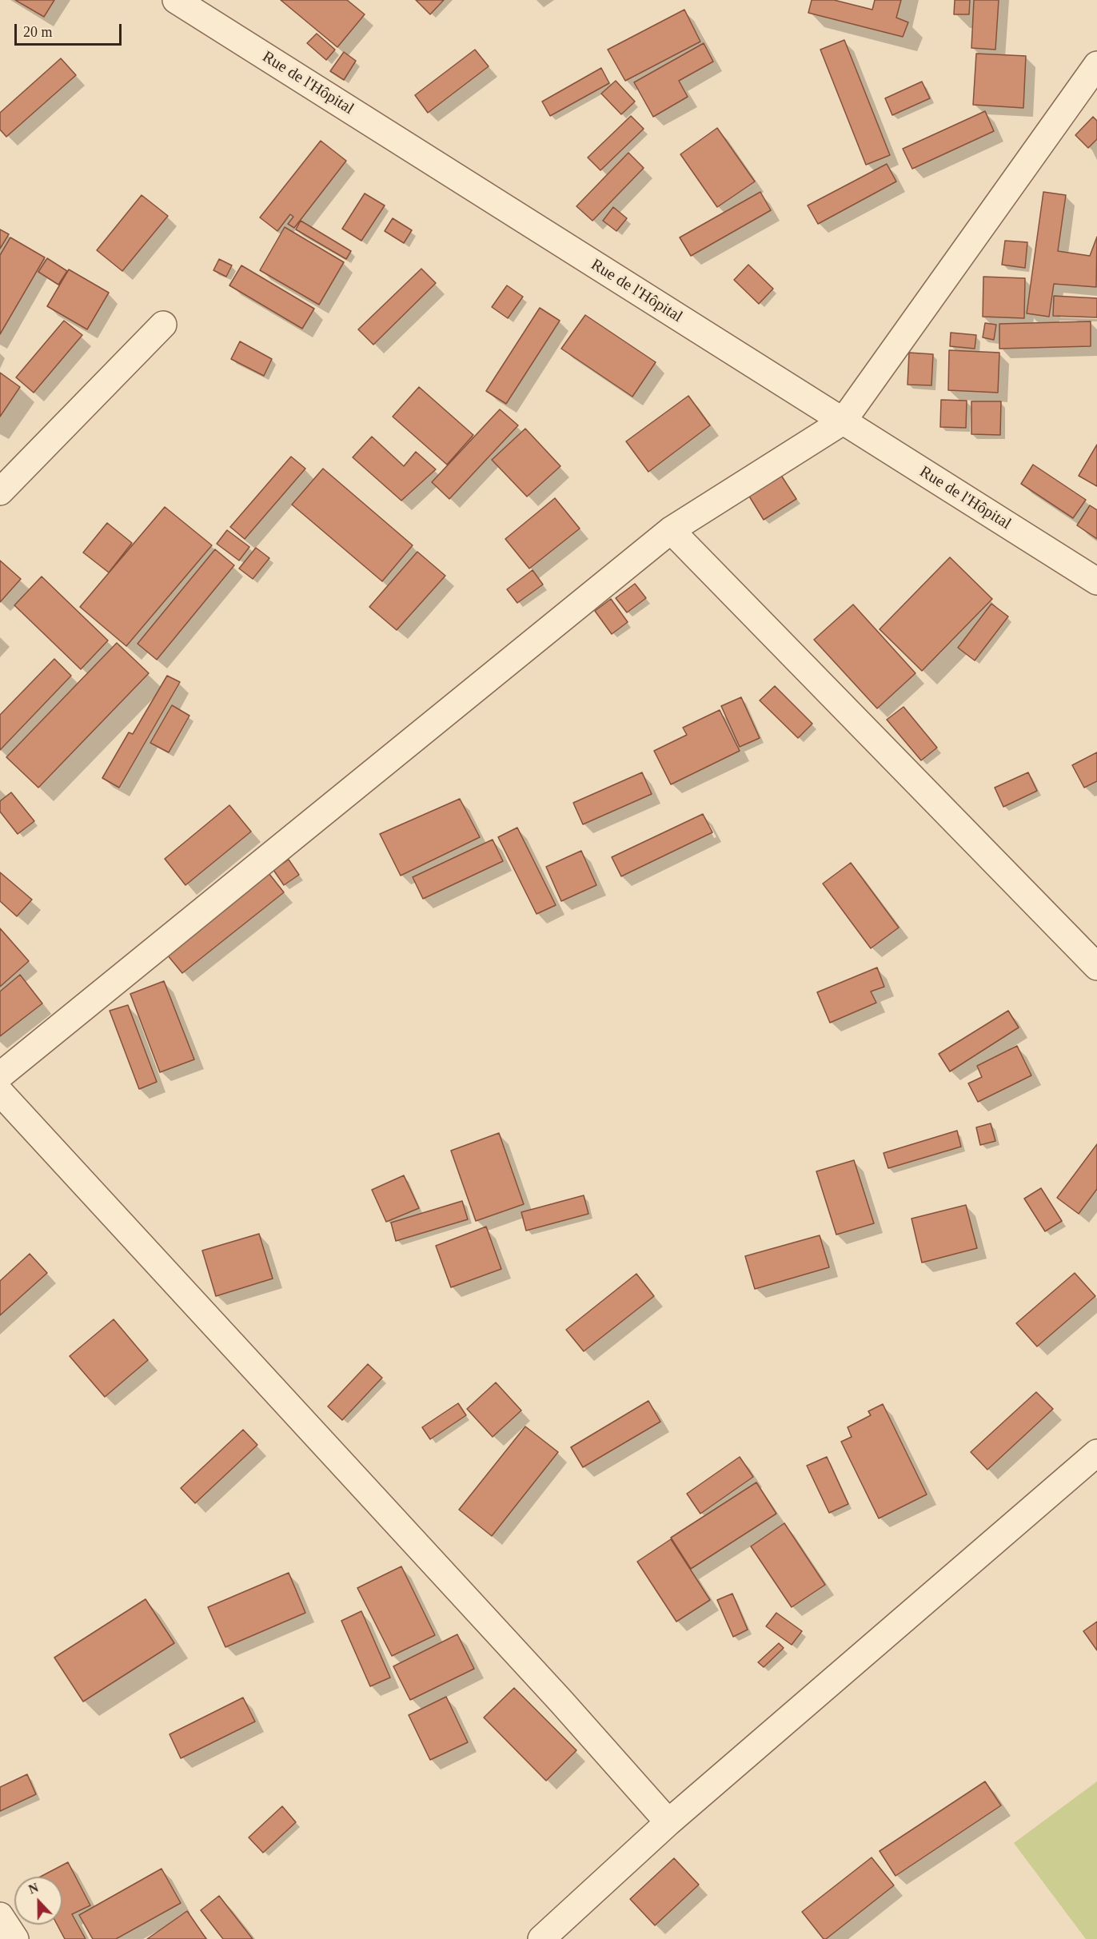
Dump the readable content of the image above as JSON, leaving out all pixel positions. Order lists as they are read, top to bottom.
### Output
{
  "streets": {
    "street": ["Rue de l'Hôpital"]
  },
  "scale_bar": "20 m",
  "north": "top"
}
